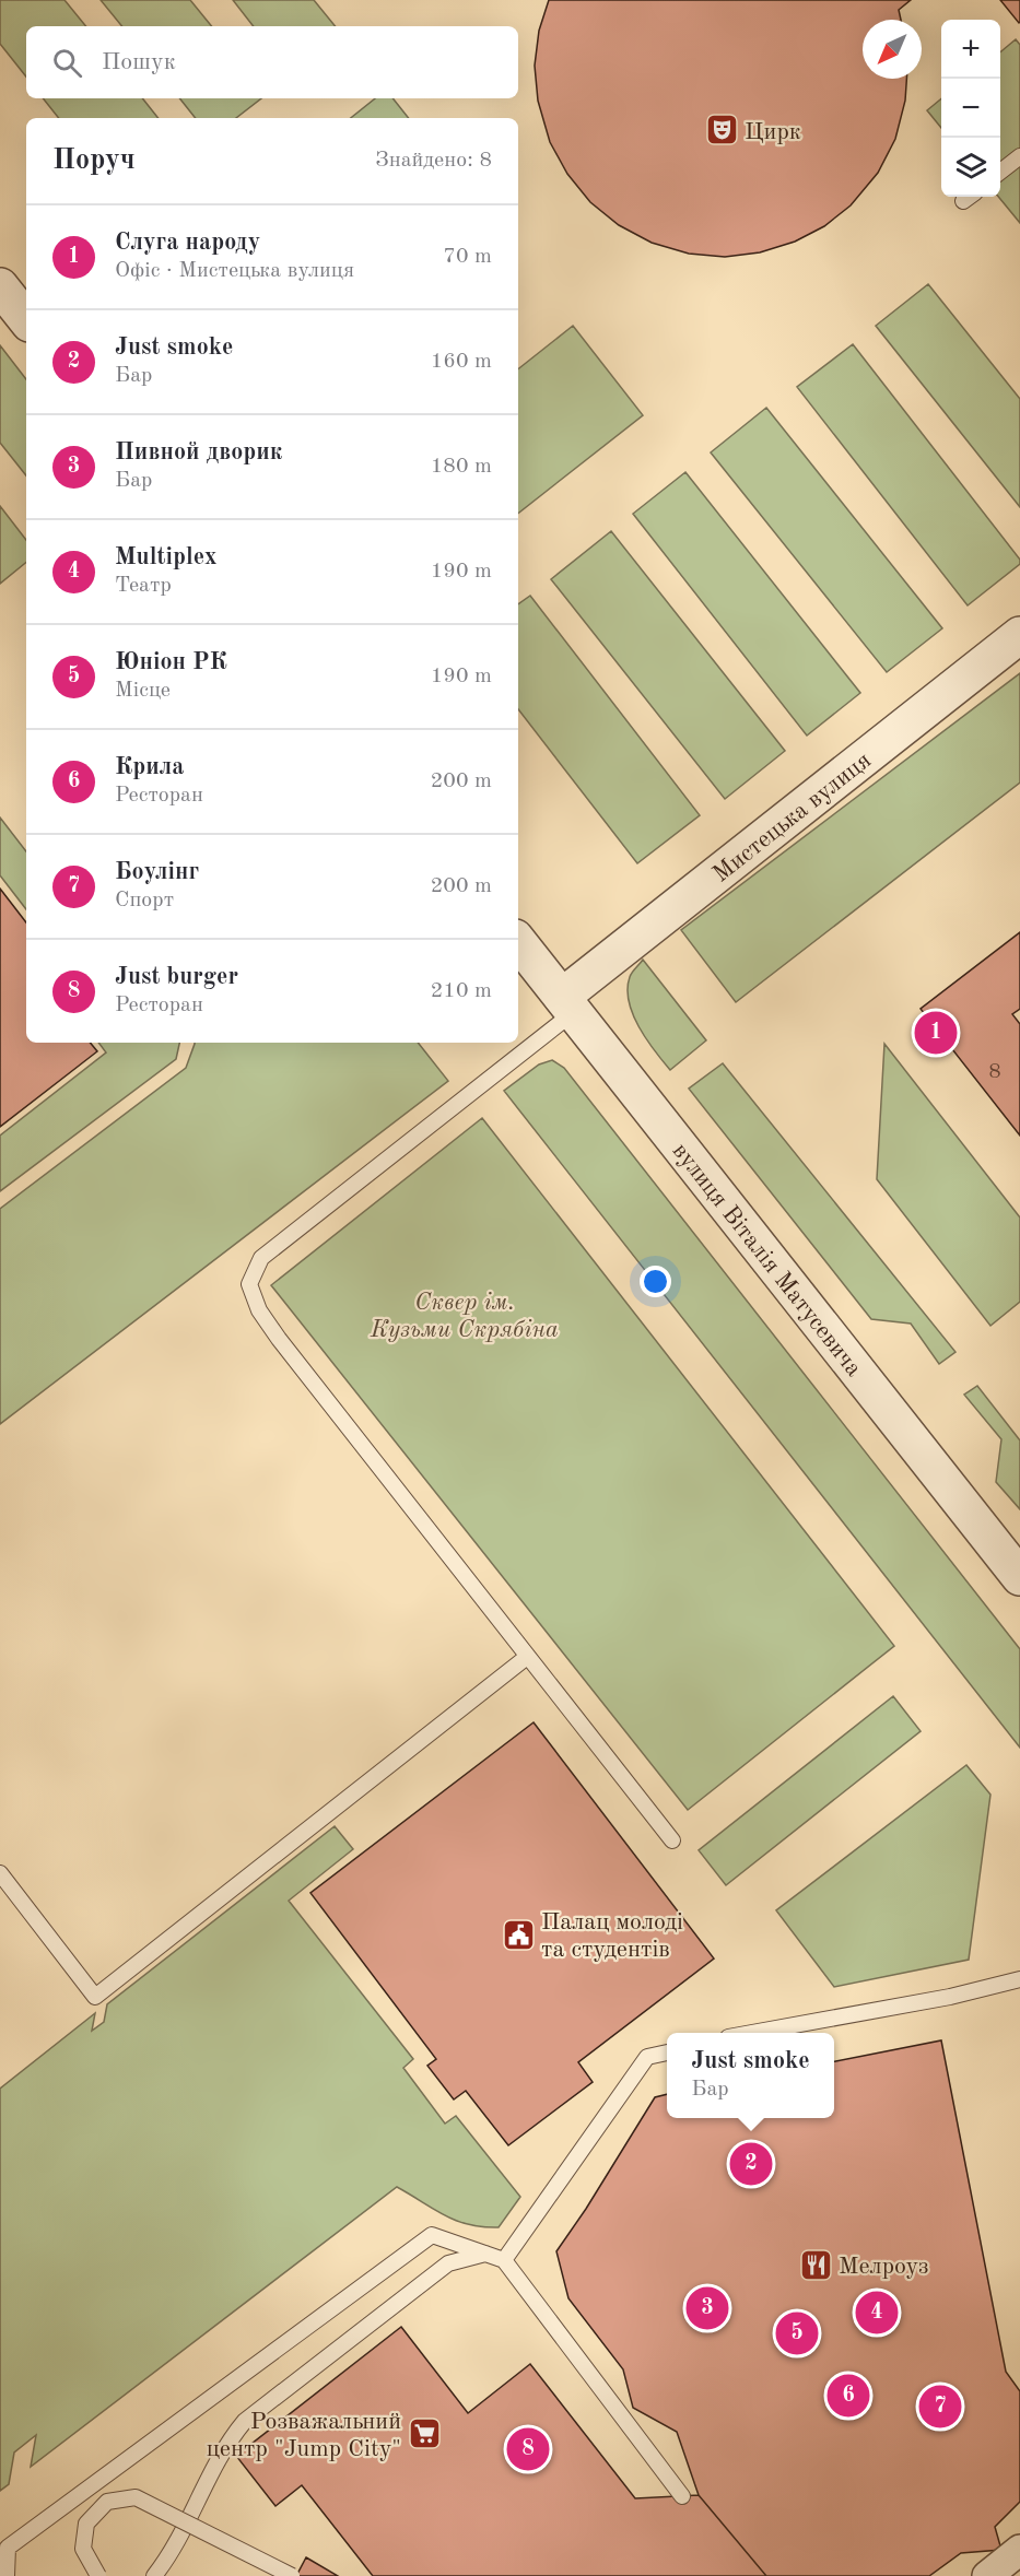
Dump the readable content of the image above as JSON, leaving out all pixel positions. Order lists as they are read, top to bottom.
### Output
{
  "streets": {
    "street": ["Мистецька вулиця", "вулиця Віталія Матусевича"]
  },
  "crossings": [
    ["Мистецька вулиця", "вулиця Віталія Матусевича"]
  ],
  "parks": ["Сквер ім. Кузьми Скрябіна"],
  "places": {
    "theatre": ["Цирк"],
    "public building": ["Палац молоді та студентів"],
    "restaurant": ["Мелроуз"],
    "supermarket": ["Розважальний центр \"Jump City\""]
  },
  "house_numbers": ["8"],
  "north": "bottom left",
  "page": {
    "map_buttons": ["+", "−"],
    "search": "Пошук",
    "heading": ["Поруч", "Знайдено: 8"],
    "list": [
      {
        "mark": "1",
        "name": "Слуга народу",
        "note": "Офіс · Мистецька вулиця",
        "value": "70 m"
      },
      {
        "mark": "2",
        "name": "Just smoke",
        "note": "Бар",
        "value": "160 m"
      },
      {
        "mark": "3",
        "name": "Пивной дворик",
        "note": "Бар",
        "value": "180 m"
      },
      {
        "mark": "4",
        "name": "Multiplex",
        "note": "Театр",
        "value": "190 m"
      },
      {
        "mark": "5",
        "name": "Юніон РК",
        "note": "Місце",
        "value": "190 m"
      },
      {
        "mark": "6",
        "name": "Крила",
        "note": "Ресторан",
        "value": "200 m"
      },
      {
        "mark": "7",
        "name": "Боулінг",
        "note": "Спорт",
        "value": "200 m"
      },
      {
        "mark": "8",
        "name": "Just burger",
        "note": "Ресторан",
        "value": "210 m"
      }
    ],
    "pins": [
      "1",
      "2",
      "3",
      "4",
      "5",
      "6",
      "7",
      "8"
    ],
    "popup": ["Just smoke", "Бар"]
  }
}
